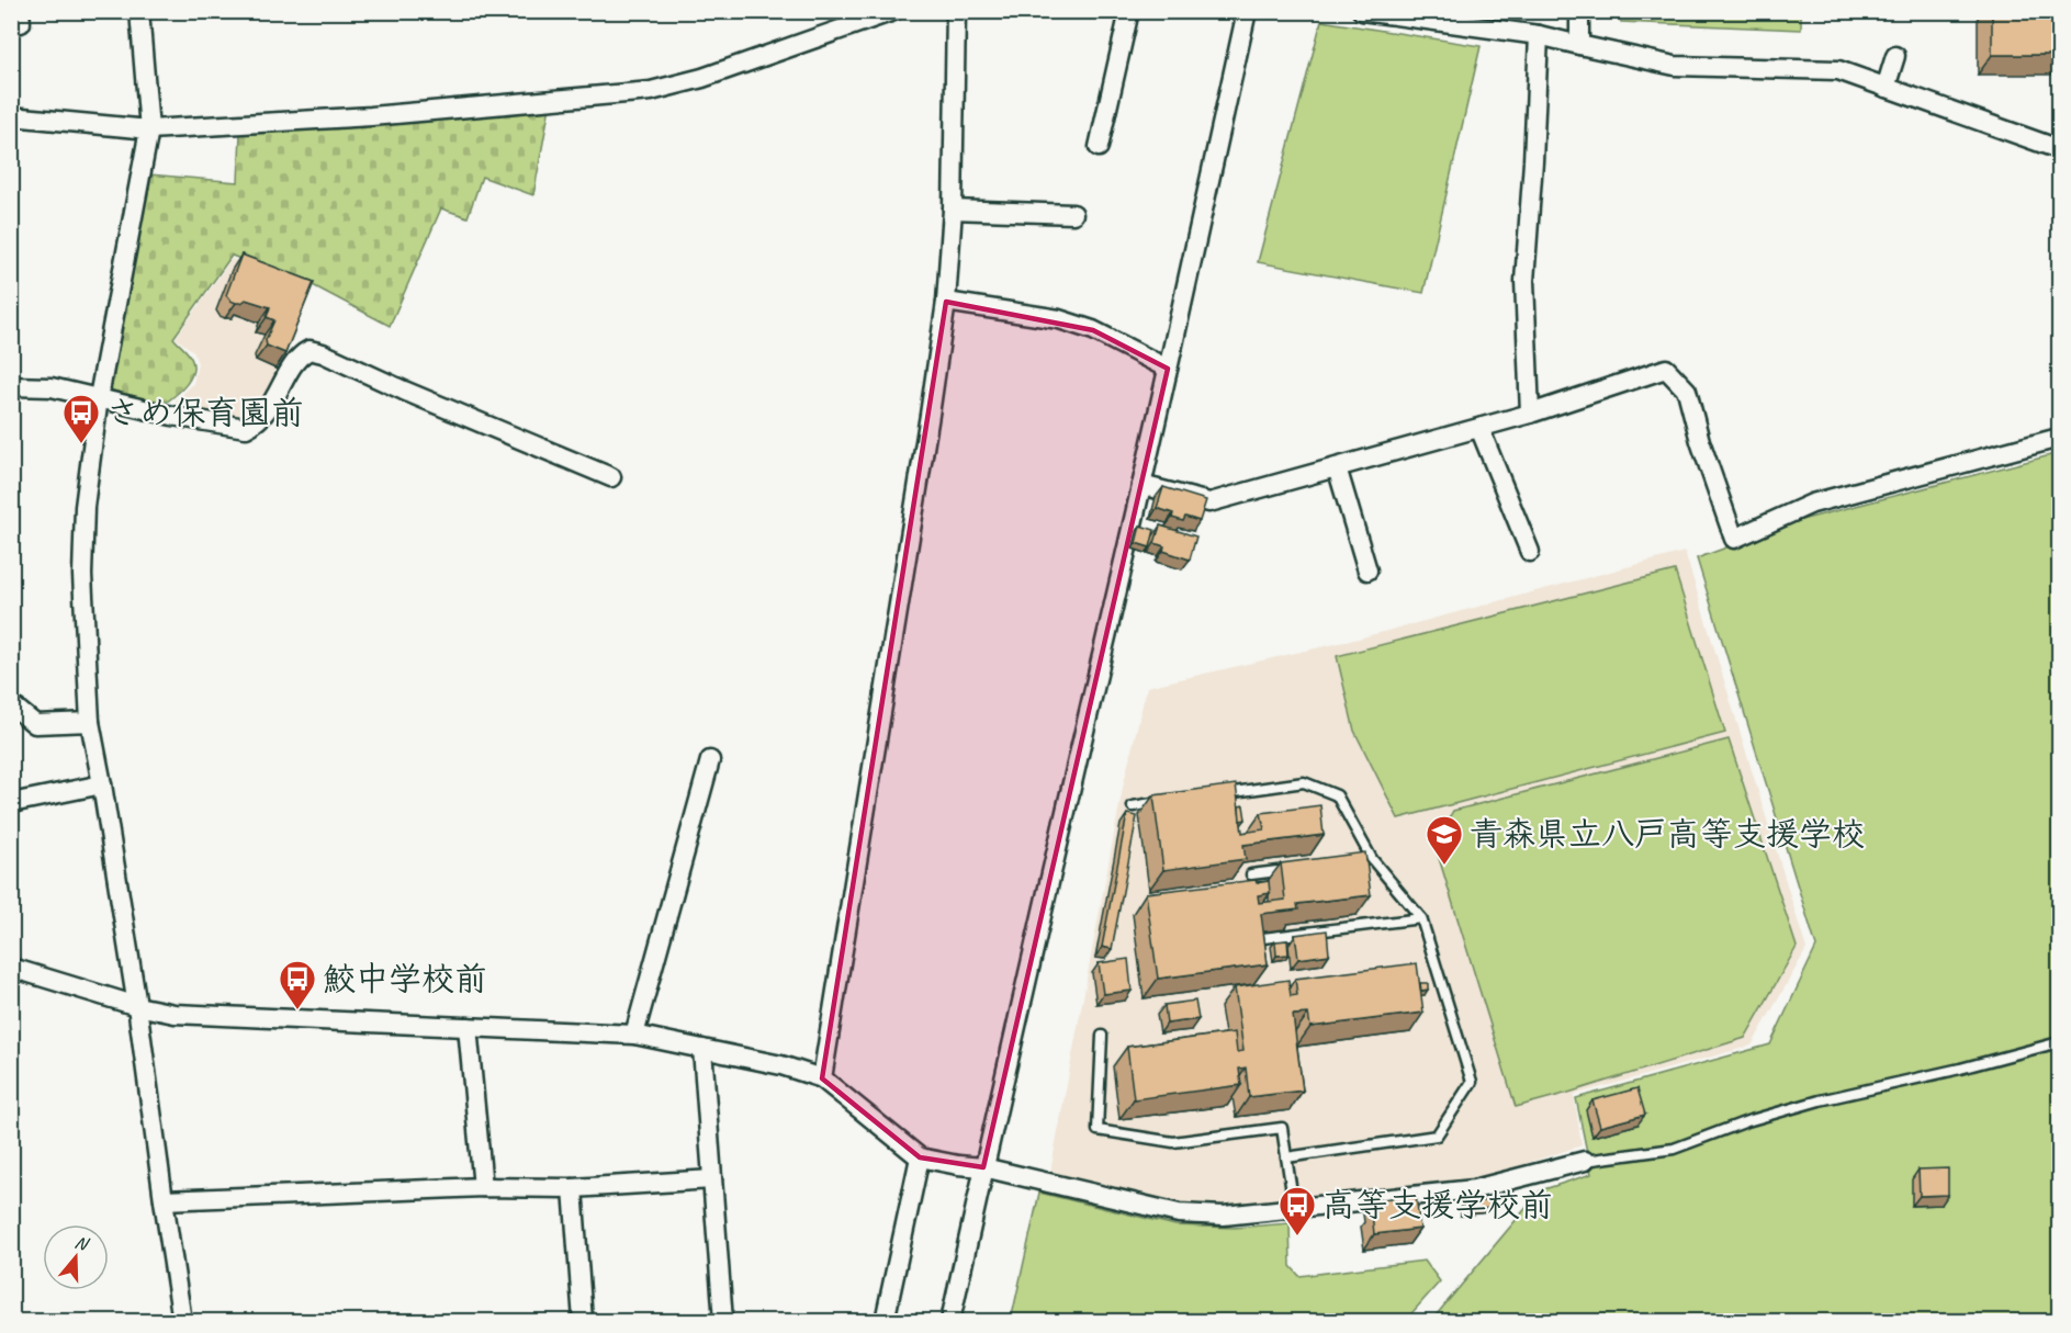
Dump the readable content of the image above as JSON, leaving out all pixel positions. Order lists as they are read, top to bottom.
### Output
{
  "places": {
    "bus stop": ["さめ保育園前", "鮫中学校前", "高等支援学校前"],
    "school or university": ["青森県立八戸高等支援学校"]
  },
  "north": "top"
}
